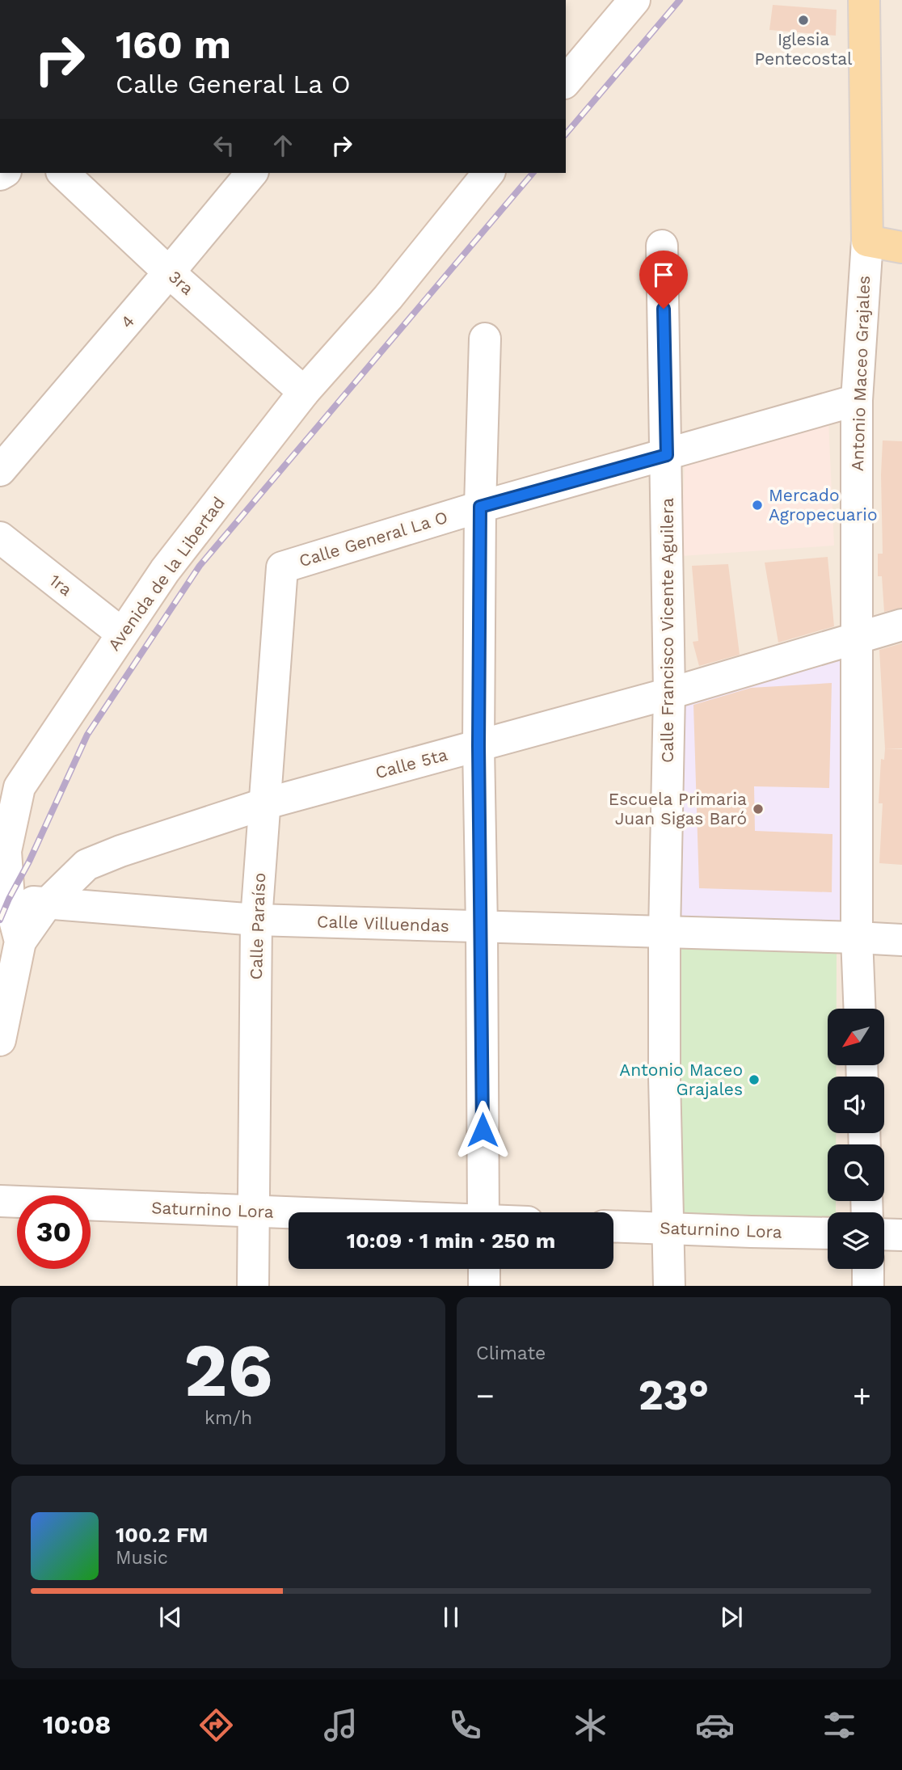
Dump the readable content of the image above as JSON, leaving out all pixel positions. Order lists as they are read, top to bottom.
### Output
{
  "streets": {
    "main road": ["Antonio Maceo Grajales"],
    "street": [
      "3ra",
      "4",
      "Calle General La O",
      "Avenida de la Libertad",
      "1ra",
      "Calle Francisco Vicente Aguilera",
      "Calle 5ta",
      "Calle Villuendas",
      "Calle Paraíso",
      "Saturnino Lora"
    ]
  },
  "crossings": [
    ["3ra", "4"],
    ["3ra", "Avenida de la Libertad"],
    ["Antonio Maceo Grajales", "Calle General La O"],
    ["Antonio Maceo Grajales", "Calle 5ta"],
    ["Antonio Maceo Grajales", "Calle Villuendas"],
    ["Calle General La O", "Calle Francisco Vicente Aguilera"],
    ["Calle General La O", "Calle Paraíso"],
    ["Avenida de la Libertad", "1ra"],
    ["Avenida de la Libertad", "Calle 5ta"],
    ["Avenida de la Libertad", "Calle Villuendas"],
    ["Calle Francisco Vicente Aguilera", "Calle 5ta"],
    ["Calle Francisco Vicente Aguilera", "Calle Villuendas"],
    ["Calle Francisco Vicente Aguilera", "Saturnino Lora"],
    ["Calle 5ta", "Calle Villuendas"],
    ["Calle 5ta", "Calle Paraíso"],
    ["Calle Villuendas", "Calle Paraíso"],
    ["Calle Paraíso", "Saturnino Lora"]
  ],
  "places": [
    "Iglesia Pentecostal",
    "Mercado Agropecuario",
    "Escuela Primaria Juan Sigas Baró",
    "Antonio Maceo Grajales"
  ],
  "north": "bottom left",
  "page": {
    "turn": ["160 m", "Calle General La O"],
    "limit": "30",
    "trip": "10:09 · 1 min · 250 m",
    "tile": [
      ["26", "km/h"],
      "Climate"
    ],
    "heat": ["−", "23°", "+"],
    "song": ["100.2 FM", "Music"],
    "tabs": "10:08"
  }
}
